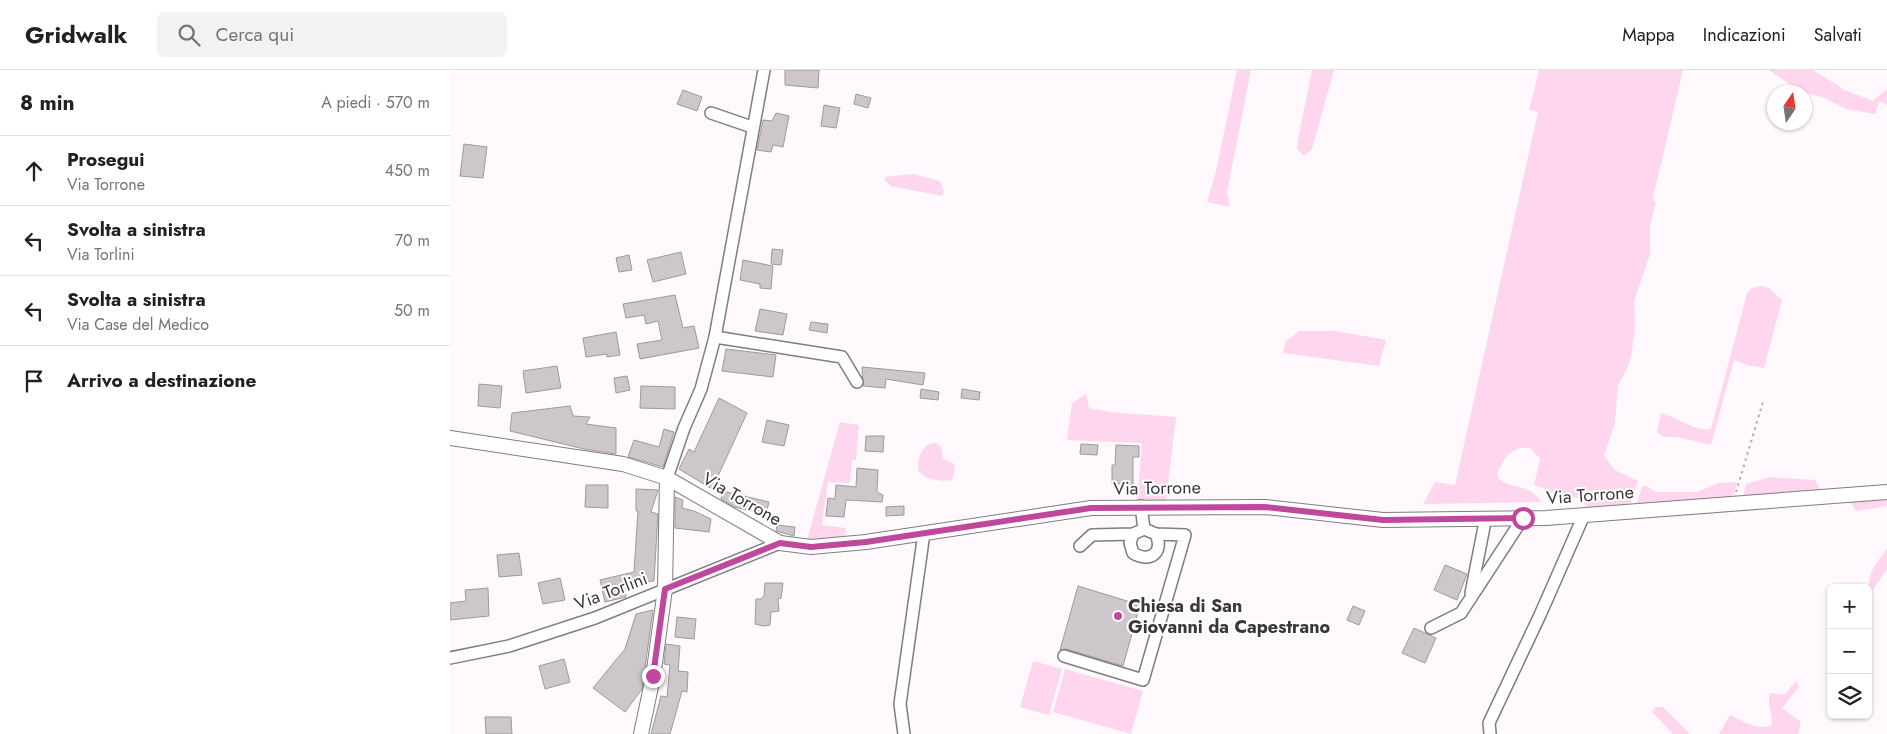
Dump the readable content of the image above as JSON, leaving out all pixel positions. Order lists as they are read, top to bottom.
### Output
{
  "streets": {
    "main road": ["Via Torrone"],
    "street": ["Via Torlini"]
  },
  "crossings": [
    ["Via Torrone", "Via Torlini"]
  ],
  "places": ["Chiesa di San Giovanni da Capestrano"],
  "north": "top",
  "page": {
    "header": "Gridwalk",
    "search": "Cerca qui",
    "nav": ["Mappa", "Indicazioni", "Salvati"],
    "heading": ["8 min", "A piedi · 570 m"],
    "list": [
      ["Prosegui", "Via Torrone", "450 m"],
      ["Svolta a sinistra", "Via Torlini", "70 m"],
      ["Svolta a sinistra", "Via Case del Medico", "50 m"],
      "Arrivo a destinazione"
    ],
    "map_buttons": ["+", "−"]
  }
}
